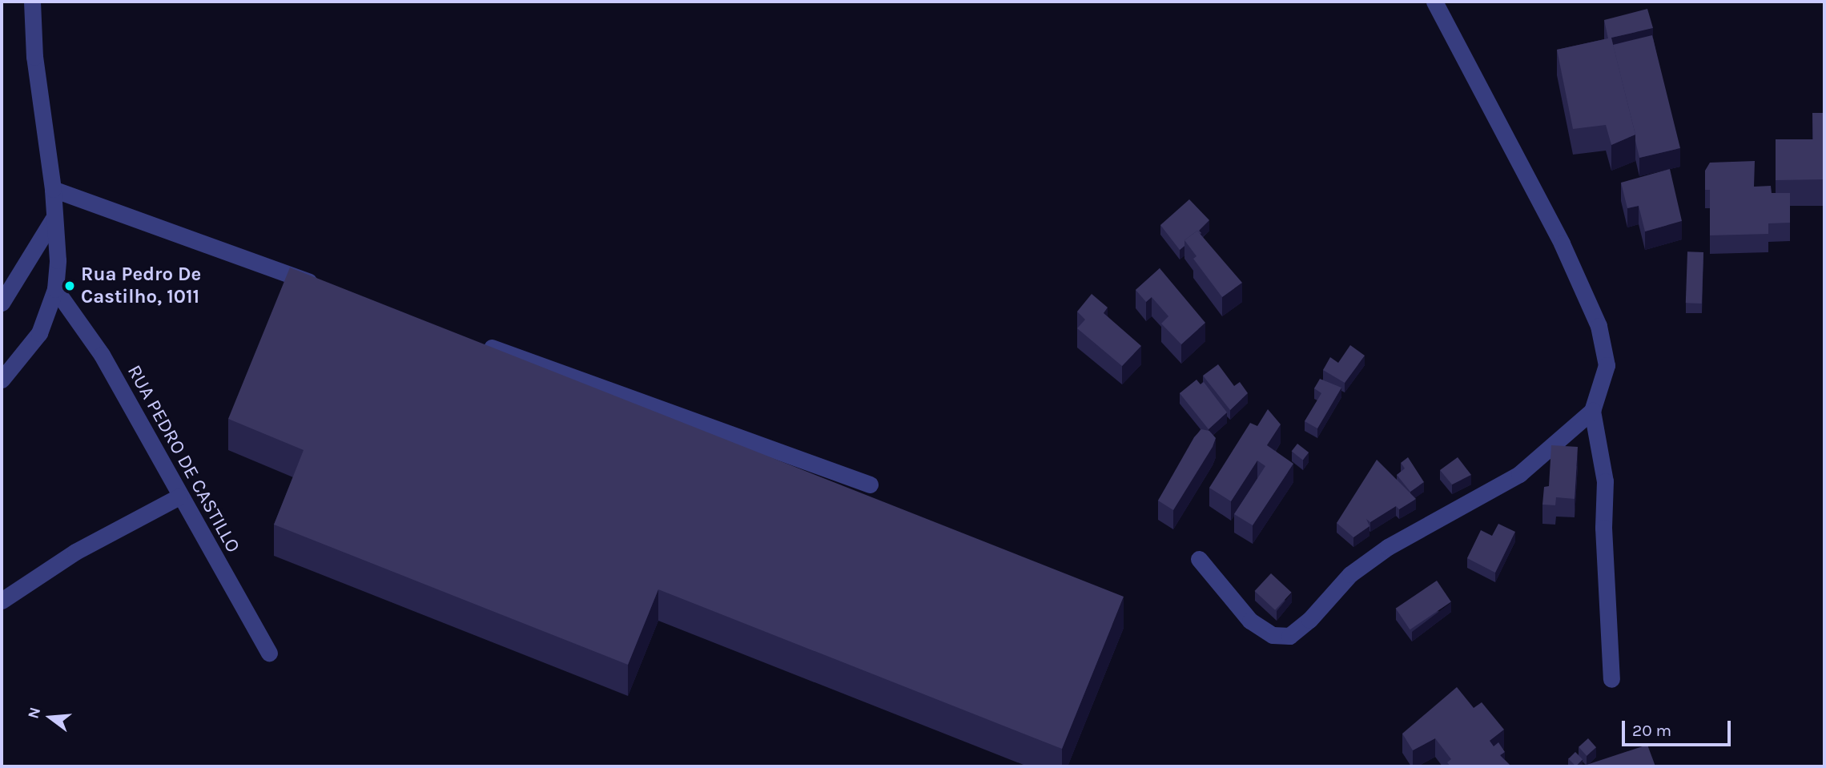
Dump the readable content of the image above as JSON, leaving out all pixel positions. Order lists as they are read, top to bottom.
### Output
{
  "streets": {
    "street": ["RUA PEDRO DE CASTILLO"]
  },
  "places": ["Rua Pedro De Castilho, 1011"],
  "scale_bar": "20 m",
  "north": "left"
}
